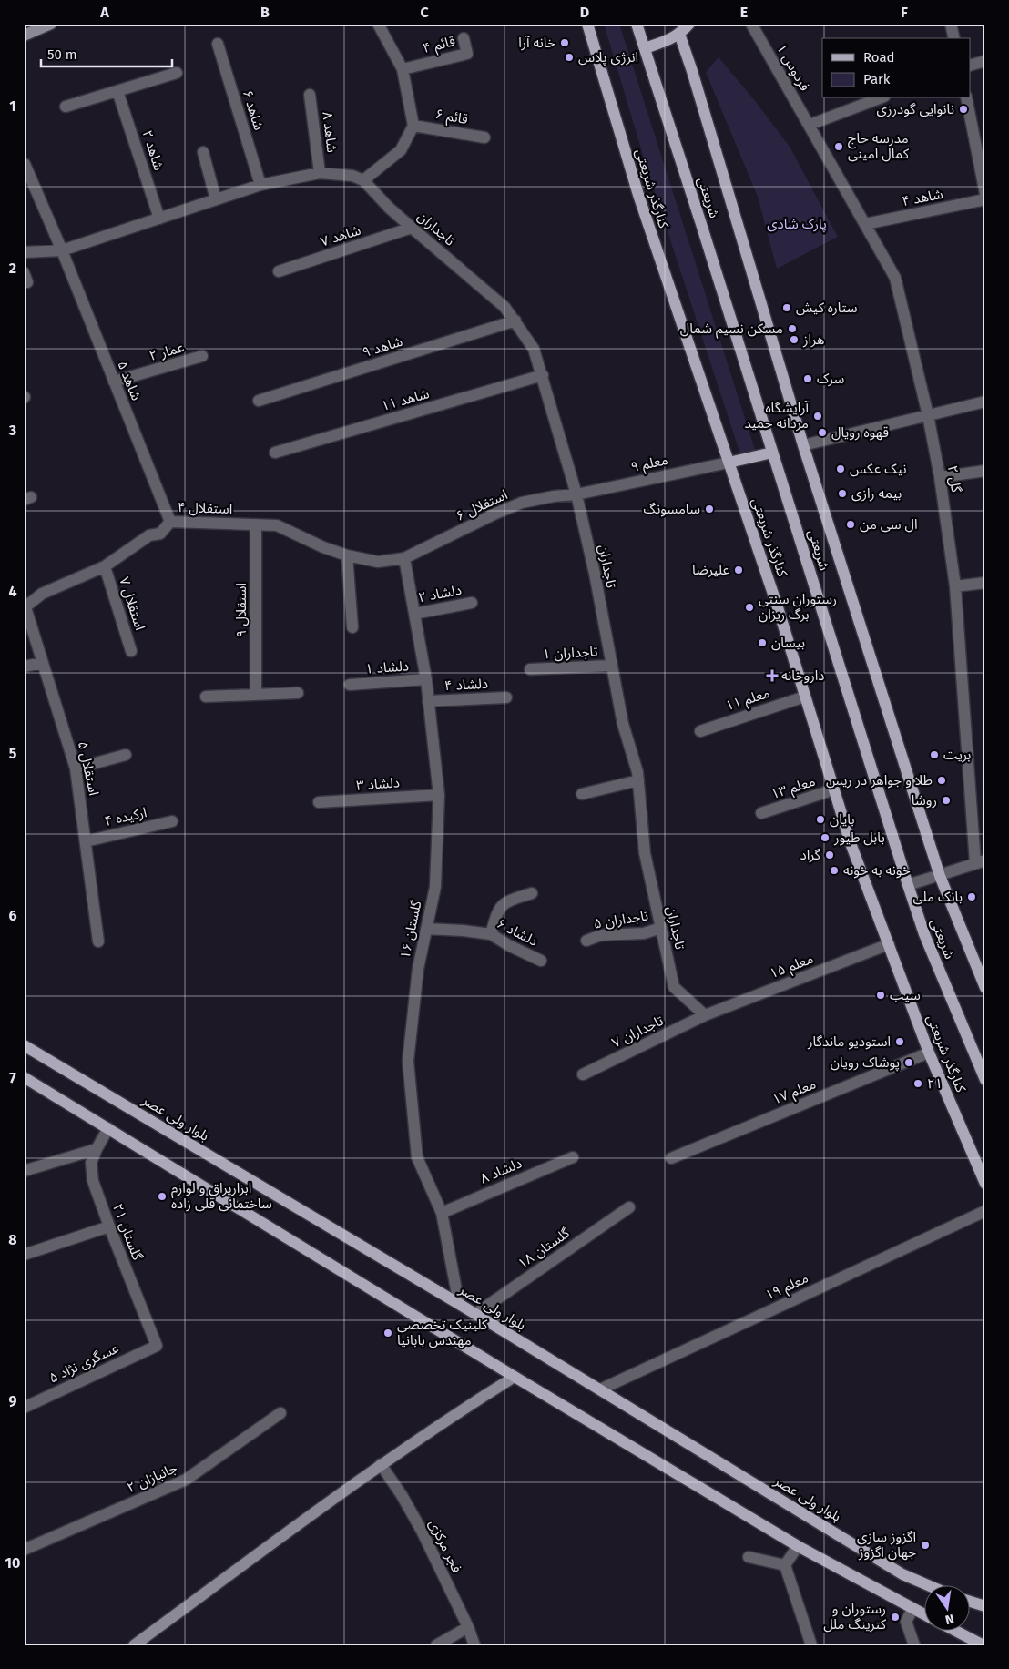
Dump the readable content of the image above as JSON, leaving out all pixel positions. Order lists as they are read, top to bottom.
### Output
{
  "streets": {
    "main road": ["کنارگذر شریعتی", "شریعتی", "بلوار ولی عصر"],
    "street": [
      "قائم ۴",
      "فردوس ۱",
      "شاهد ۶",
      "قائم ۶",
      "شاهد ۸",
      "شاهد ۲",
      "شاهد ۴",
      "تاجداران",
      "شاهد ۷",
      "شاهد ۹",
      "عمار ۲",
      "شاهد ۵",
      "شاهد ۱۱",
      "معلم ۹",
      "گل ۲",
      "استقلال ۶",
      "استقلال ۴",
      "دلشاد ۲",
      "استقلال ۷",
      "استقلال ۹",
      "تاجداران ۱",
      "دلشاد ۱",
      "دلشاد ۴",
      "معلم ۱۱",
      "استقلال ۵",
      "دلشاد ۳",
      "معلم ۱۳",
      "ارکیده ۴",
      "تاجداران ۵",
      "گلستان ۱۶",
      "دلشاد ۶",
      "معلم ۱۵",
      "تاجداران ۷",
      "معلم ۱۷",
      "دلشاد ۸",
      "گلستان ۲۱",
      "گلستان ۱۸",
      "معلم ۱۹",
      "عسگری نژاد ۵",
      "جانبازان ۲",
      "فجر مرکزی"
    ]
  },
  "crossings": [
    ["فردوس ۱", "گل ۲"],
    ["کنارگذر شریعتی", "معلم ۹"],
    ["کنارگذر شریعتی", "معلم ۱۱"],
    ["کنارگذر شریعتی", "معلم ۱۳"],
    ["کنارگذر شریعتی", "معلم ۱۵"],
    ["کنارگذر شریعتی", "معلم ۱۷"],
    ["شاهد ۴", "گل ۲"],
    ["تاجداران", "شاهد ۷"],
    ["تاجداران", "شاهد ۹"],
    ["تاجداران", "شاهد ۱۱"],
    ["تاجداران", "معلم ۹"],
    ["تاجداران", "استقلال ۶"],
    ["تاجداران", "تاجداران ۱"],
    ["تاجداران", "تاجداران ۵"],
    ["تاجداران", "معلم ۱۵"],
    ["تاجداران", "تاجداران ۷"],
    ["عمار ۲", "شاهد ۵"],
    ["شاهد ۵", "استقلال ۴"],
    ["معلم ۹", "استقلال ۶"],
    ["استقلال ۶", "استقلال ۴"],
    ["استقلال ۶", "گلستان ۱۶"],
    ["استقلال ۴", "استقلال ۷"],
    ["استقلال ۴", "استقلال ۹"],
    ["استقلال ۴", "استقلال ۵"],
    ["استقلال ۴", "گلستان ۱۶"],
    ["دلشاد ۲", "گلستان ۱۶"],
    ["دلشاد ۱", "گلستان ۱۶"],
    ["دلشاد ۴", "گلستان ۱۶"],
    ["استقلال ۵", "ارکیده ۴"],
    ["دلشاد ۳", "گلستان ۱۶"],
    ["گلستان ۱۶", "دلشاد ۶"],
    ["گلستان ۱۶", "بلوار ولی عصر"],
    ["گلستان ۱۶", "دلشاد ۸"],
    ["معلم ۱۵", "تاجداران ۷"],
    ["بلوار ولی عصر", "گلستان ۱۸"],
    ["بلوار ولی عصر", "معلم ۱۹"],
    ["گلستان ۲۱", "عسگری نژاد ۵"]
  ],
  "parks": ["پارک شادی"],
  "places": {
    "other": [
      "خانه آرا",
      "انرژی پلاس",
      "نانوایی گودرزی",
      "مدرسه حاج کمال امینی",
      "ستاره کیش",
      "مسکن نسیم شمال",
      "هراز",
      "سرک",
      "آرایشگاه مردانه حمید",
      "قهوه رویال",
      "نیک عکس",
      "بیمه رازی",
      "سامسونگ",
      "ال سی من",
      "علیرضا",
      "رستوران سنتی برگ ریزان",
      "بیسان",
      "بریت",
      "طلا و جواهر در ریس",
      "روشا",
      "بایان",
      "بابل طیور",
      "گراد",
      "خونه به خونه",
      "بانک ملی",
      "سیب",
      "استودیو ماندگار",
      "پوشاک رویان",
      "۲۱",
      "ابزاریراق و لوازم ساختمانی قلی زاده",
      "کلینیک تخصصی مهندس بابانیا",
      "اگزوز سازی جهان اگزوز",
      "رستوران و کترینگ ملل"
    ],
    "health": ["داروخانه"]
  },
  "legend": ["Road", "Park"],
  "scale_bar": "50 m",
  "north": "bottom",
  "grid": {
    "columns": [
      "A",
      "B",
      "C",
      "D",
      "E",
      "F"
    ],
    "rows": [
      "1",
      "2",
      "3",
      "4",
      "5",
      "6",
      "7",
      "8",
      "9",
      "10"
    ]
  }
}
